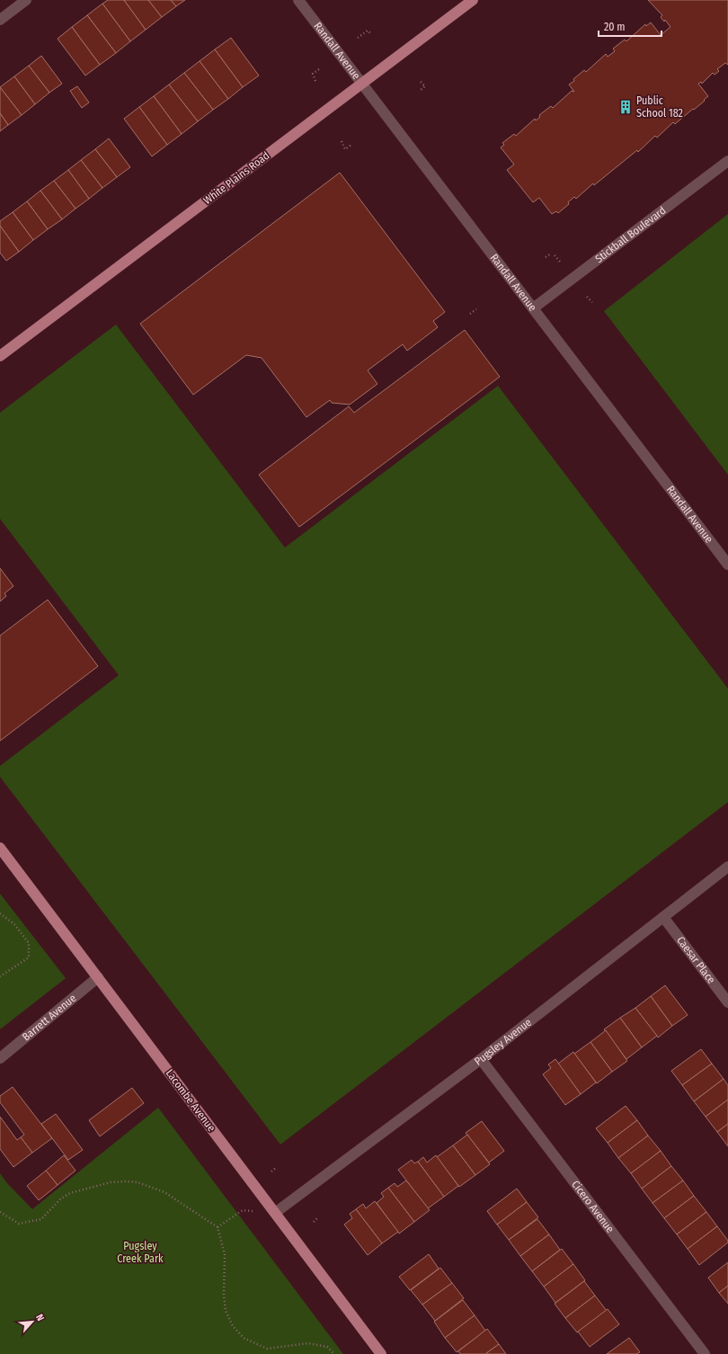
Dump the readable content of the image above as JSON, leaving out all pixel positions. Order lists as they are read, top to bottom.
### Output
{
  "streets": {
    "main road": ["White Plains Road", "Lacombe Avenue"],
    "street": [
      "Randall Avenue",
      "Stickball Boulevard",
      "Caesar Place",
      "Barrett Avenue",
      "Pugsley Avenue",
      "Cicero Avenue"
    ]
  },
  "crossings": [
    ["Randall Avenue", "White Plains Road"],
    ["Randall Avenue", "Stickball Boulevard"],
    ["Caesar Place", "Pugsley Avenue"],
    ["Barrett Avenue", "Lacombe Avenue"],
    ["Pugsley Avenue", "Lacombe Avenue"],
    ["Pugsley Avenue", "Cicero Avenue"]
  ],
  "parks": ["Pugsley Creek Park"],
  "places": {
    "building": ["Public School 182"]
  },
  "scale_bar": "20 m",
  "north": "top right"
}
